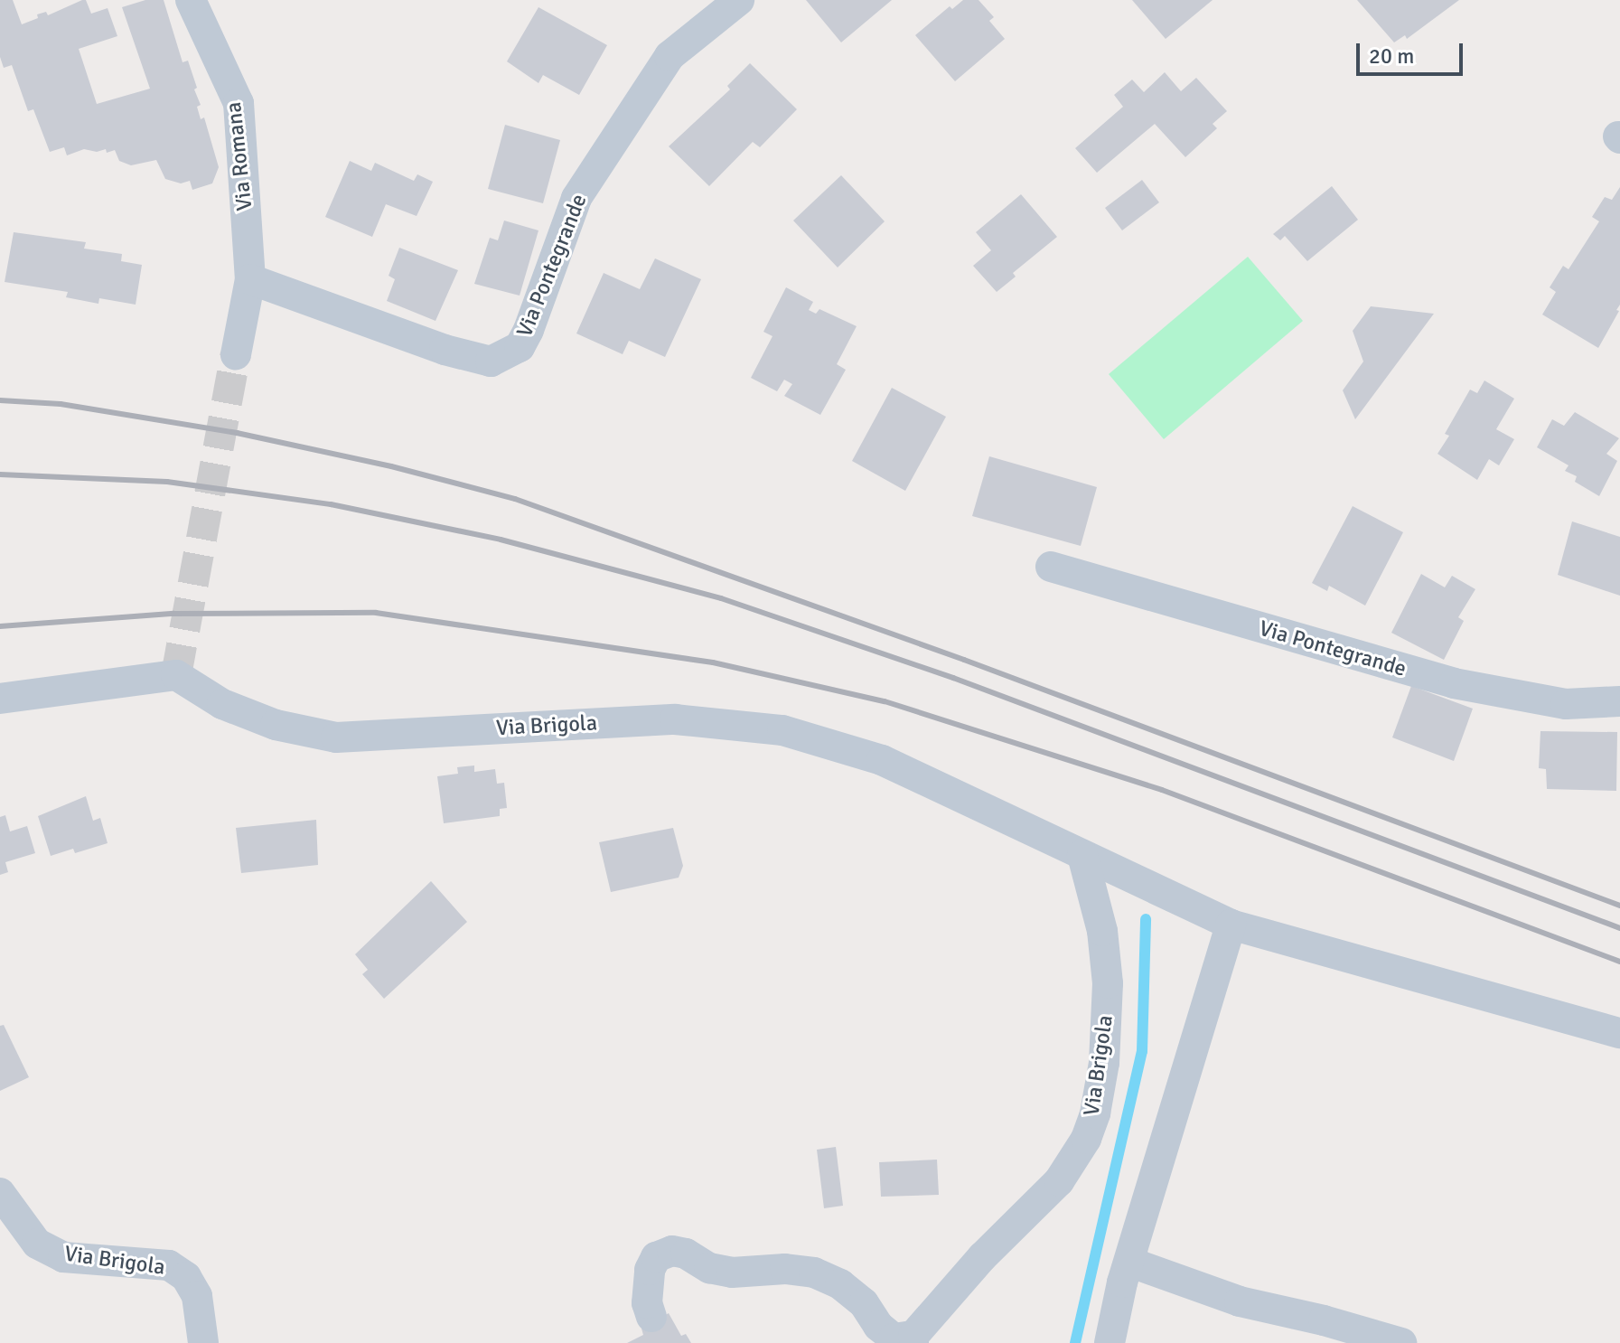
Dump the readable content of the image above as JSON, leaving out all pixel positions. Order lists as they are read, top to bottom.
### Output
{
  "streets": {
    "street": ["Via Romana", "Via Pontegrande", "Via Brigola"]
  },
  "crossings": [
    ["Via Romana", "Via Pontegrande"]
  ],
  "scale_bar": "20 m"
}
